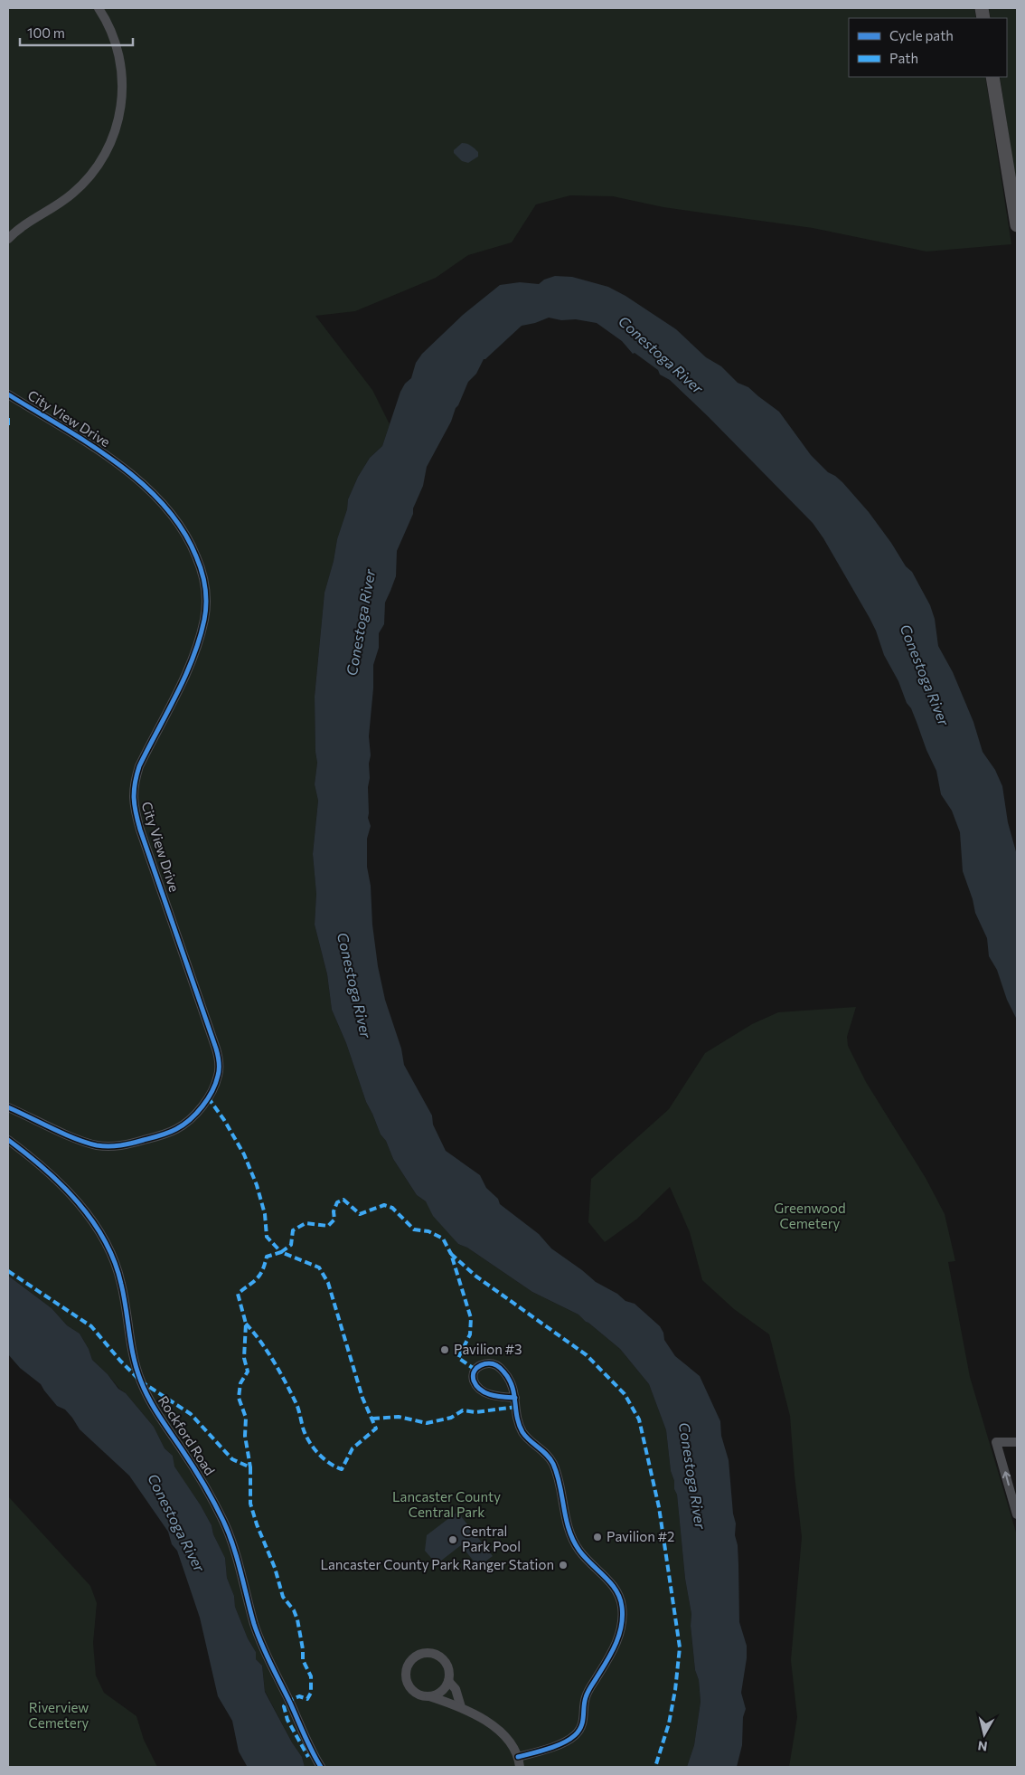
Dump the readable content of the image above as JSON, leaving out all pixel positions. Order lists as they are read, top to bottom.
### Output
{
  "streets": {
    "street": ["City View Drive", "Rockford Road"]
  },
  "water": ["Conestoga River"],
  "parks": ["Greenwood Cemetery", "Lancaster County Central Park", "Riverview Cemetery"],
  "places": [
    "Pavilion #3",
    "Pavilion #2",
    "Central Park Pool",
    "Lancaster County Park Ranger Station"
  ],
  "legend": ["Cycle path", "Path"],
  "scale_bar": "100 m",
  "north": "bottom"
}
